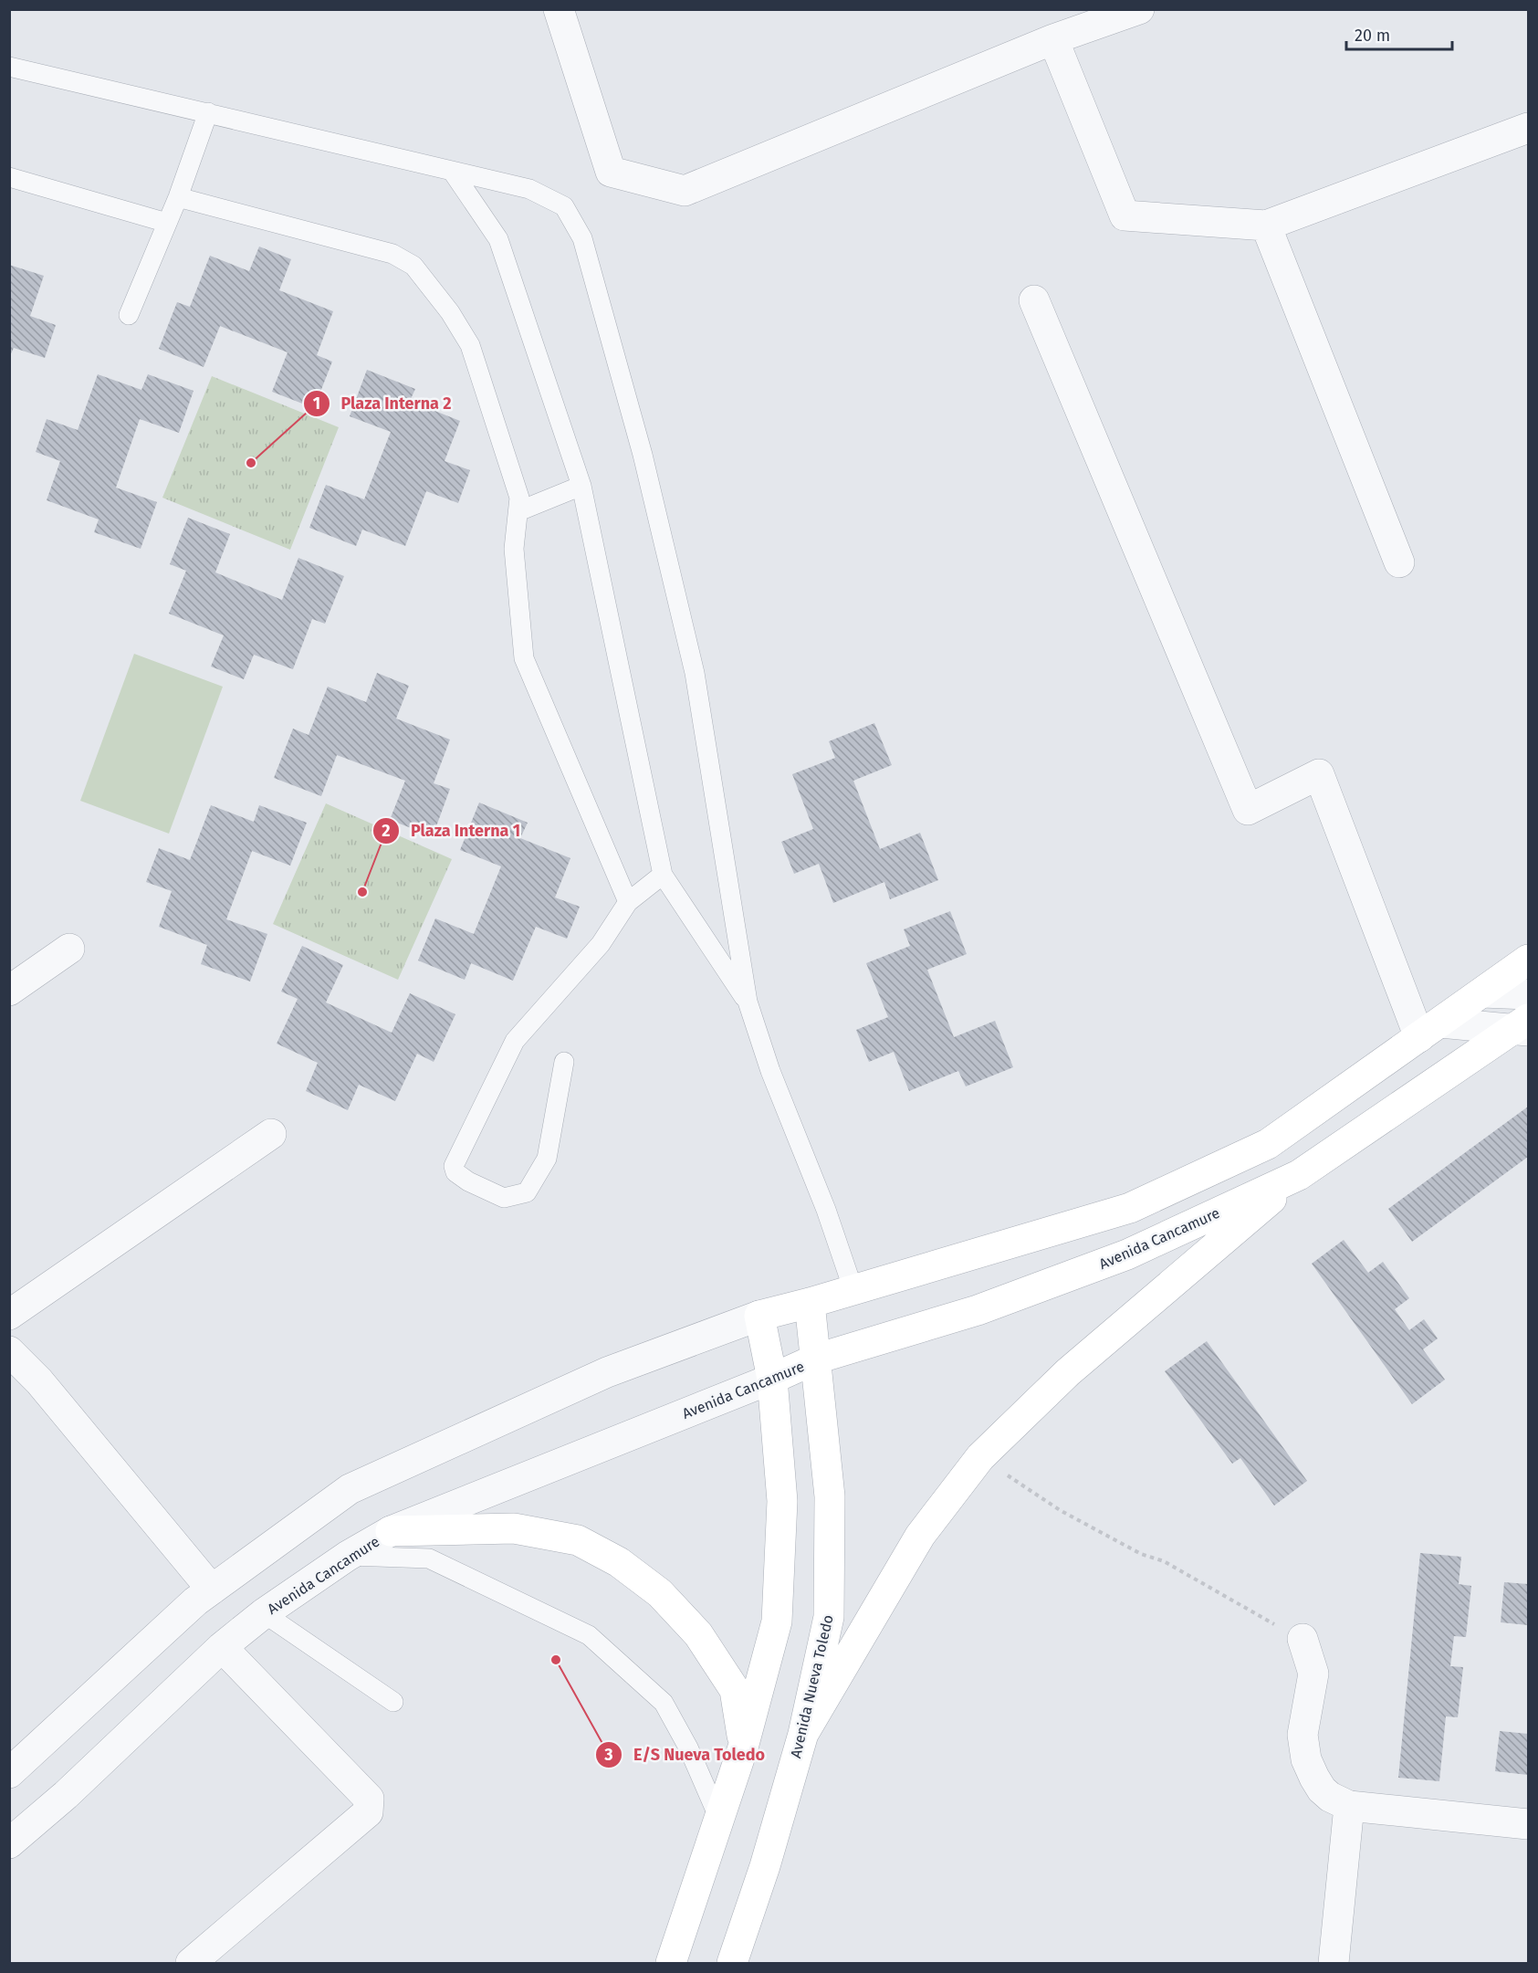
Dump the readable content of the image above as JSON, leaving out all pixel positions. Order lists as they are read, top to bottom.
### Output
{
  "streets": {
    "main road": ["Avenida Cancamure", "Avenida Nueva Toledo"]
  },
  "crossings": [
    ["Avenida Cancamure", "Avenida Nueva Toledo"]
  ],
  "places": ["Plaza Interna 2", "Plaza Interna 1", "E/S Nueva Toledo"],
  "scale_bar": "20 m"
}
